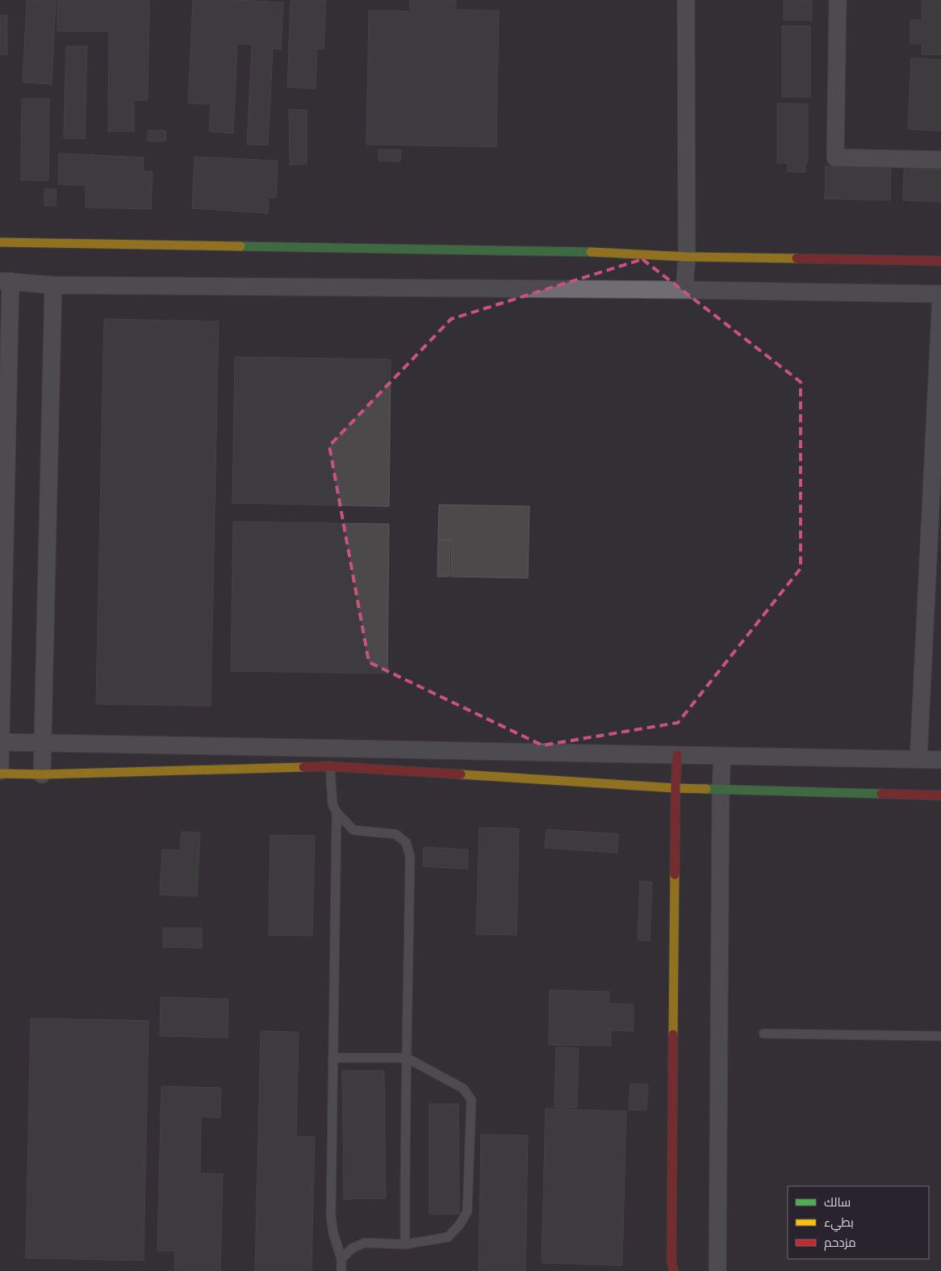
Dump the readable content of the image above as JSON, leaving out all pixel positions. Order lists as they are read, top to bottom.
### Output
{
  "legend": ["سالك", "بطيء", "مزدحم"]
}
